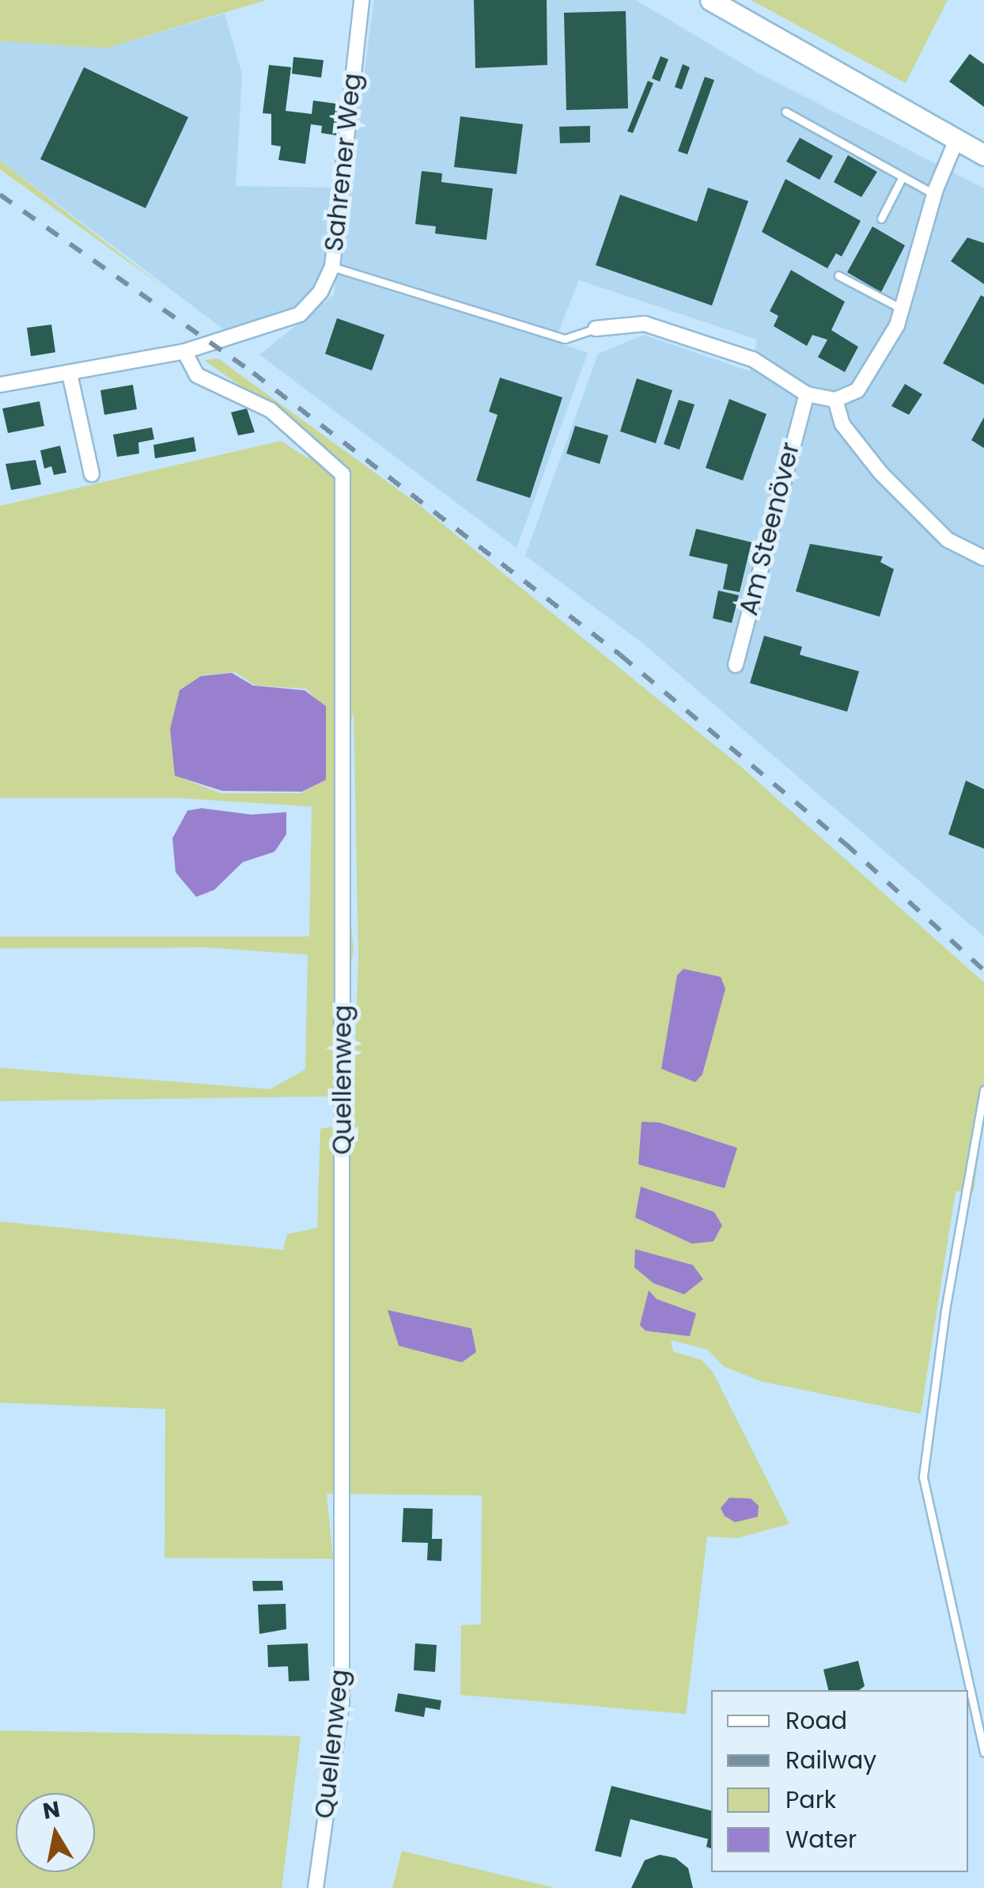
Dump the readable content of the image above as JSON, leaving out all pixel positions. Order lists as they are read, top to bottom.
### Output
{
  "streets": {
    "street": ["Sahrener Weg", "Am Steenöver", "Quellenweg"]
  },
  "crossings": [
    ["Sahrener Weg", "Quellenweg"]
  ],
  "legend": [
    "Road",
    "Railway",
    "Park",
    "Water"
  ],
  "north": "top"
}
